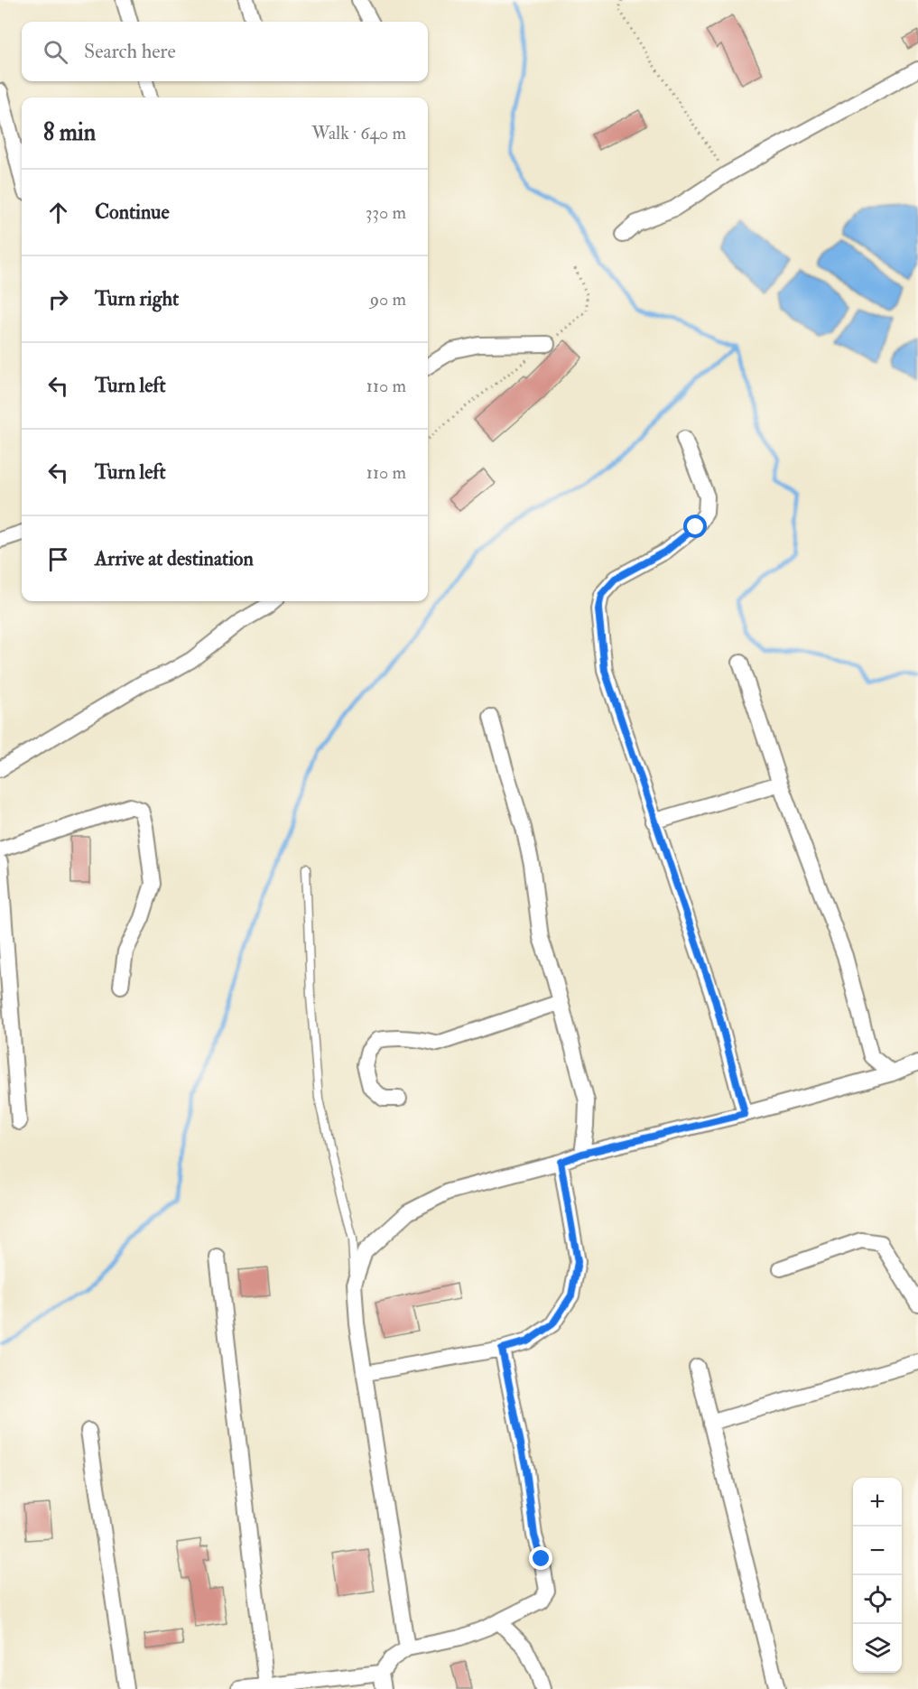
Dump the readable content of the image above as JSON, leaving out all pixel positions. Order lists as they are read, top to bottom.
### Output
{
  "page": {
    "search": "Search here",
    "heading": ["8 min", "Walk · 640 m"],
    "list": [
      ["Continue", "330 m"],
      ["Turn right", "90 m"],
      ["Turn left", "110 m"],
      ["Turn left", "110 m"],
      "Arrive at destination"
    ],
    "map_buttons": ["+", "−"]
  }
}
